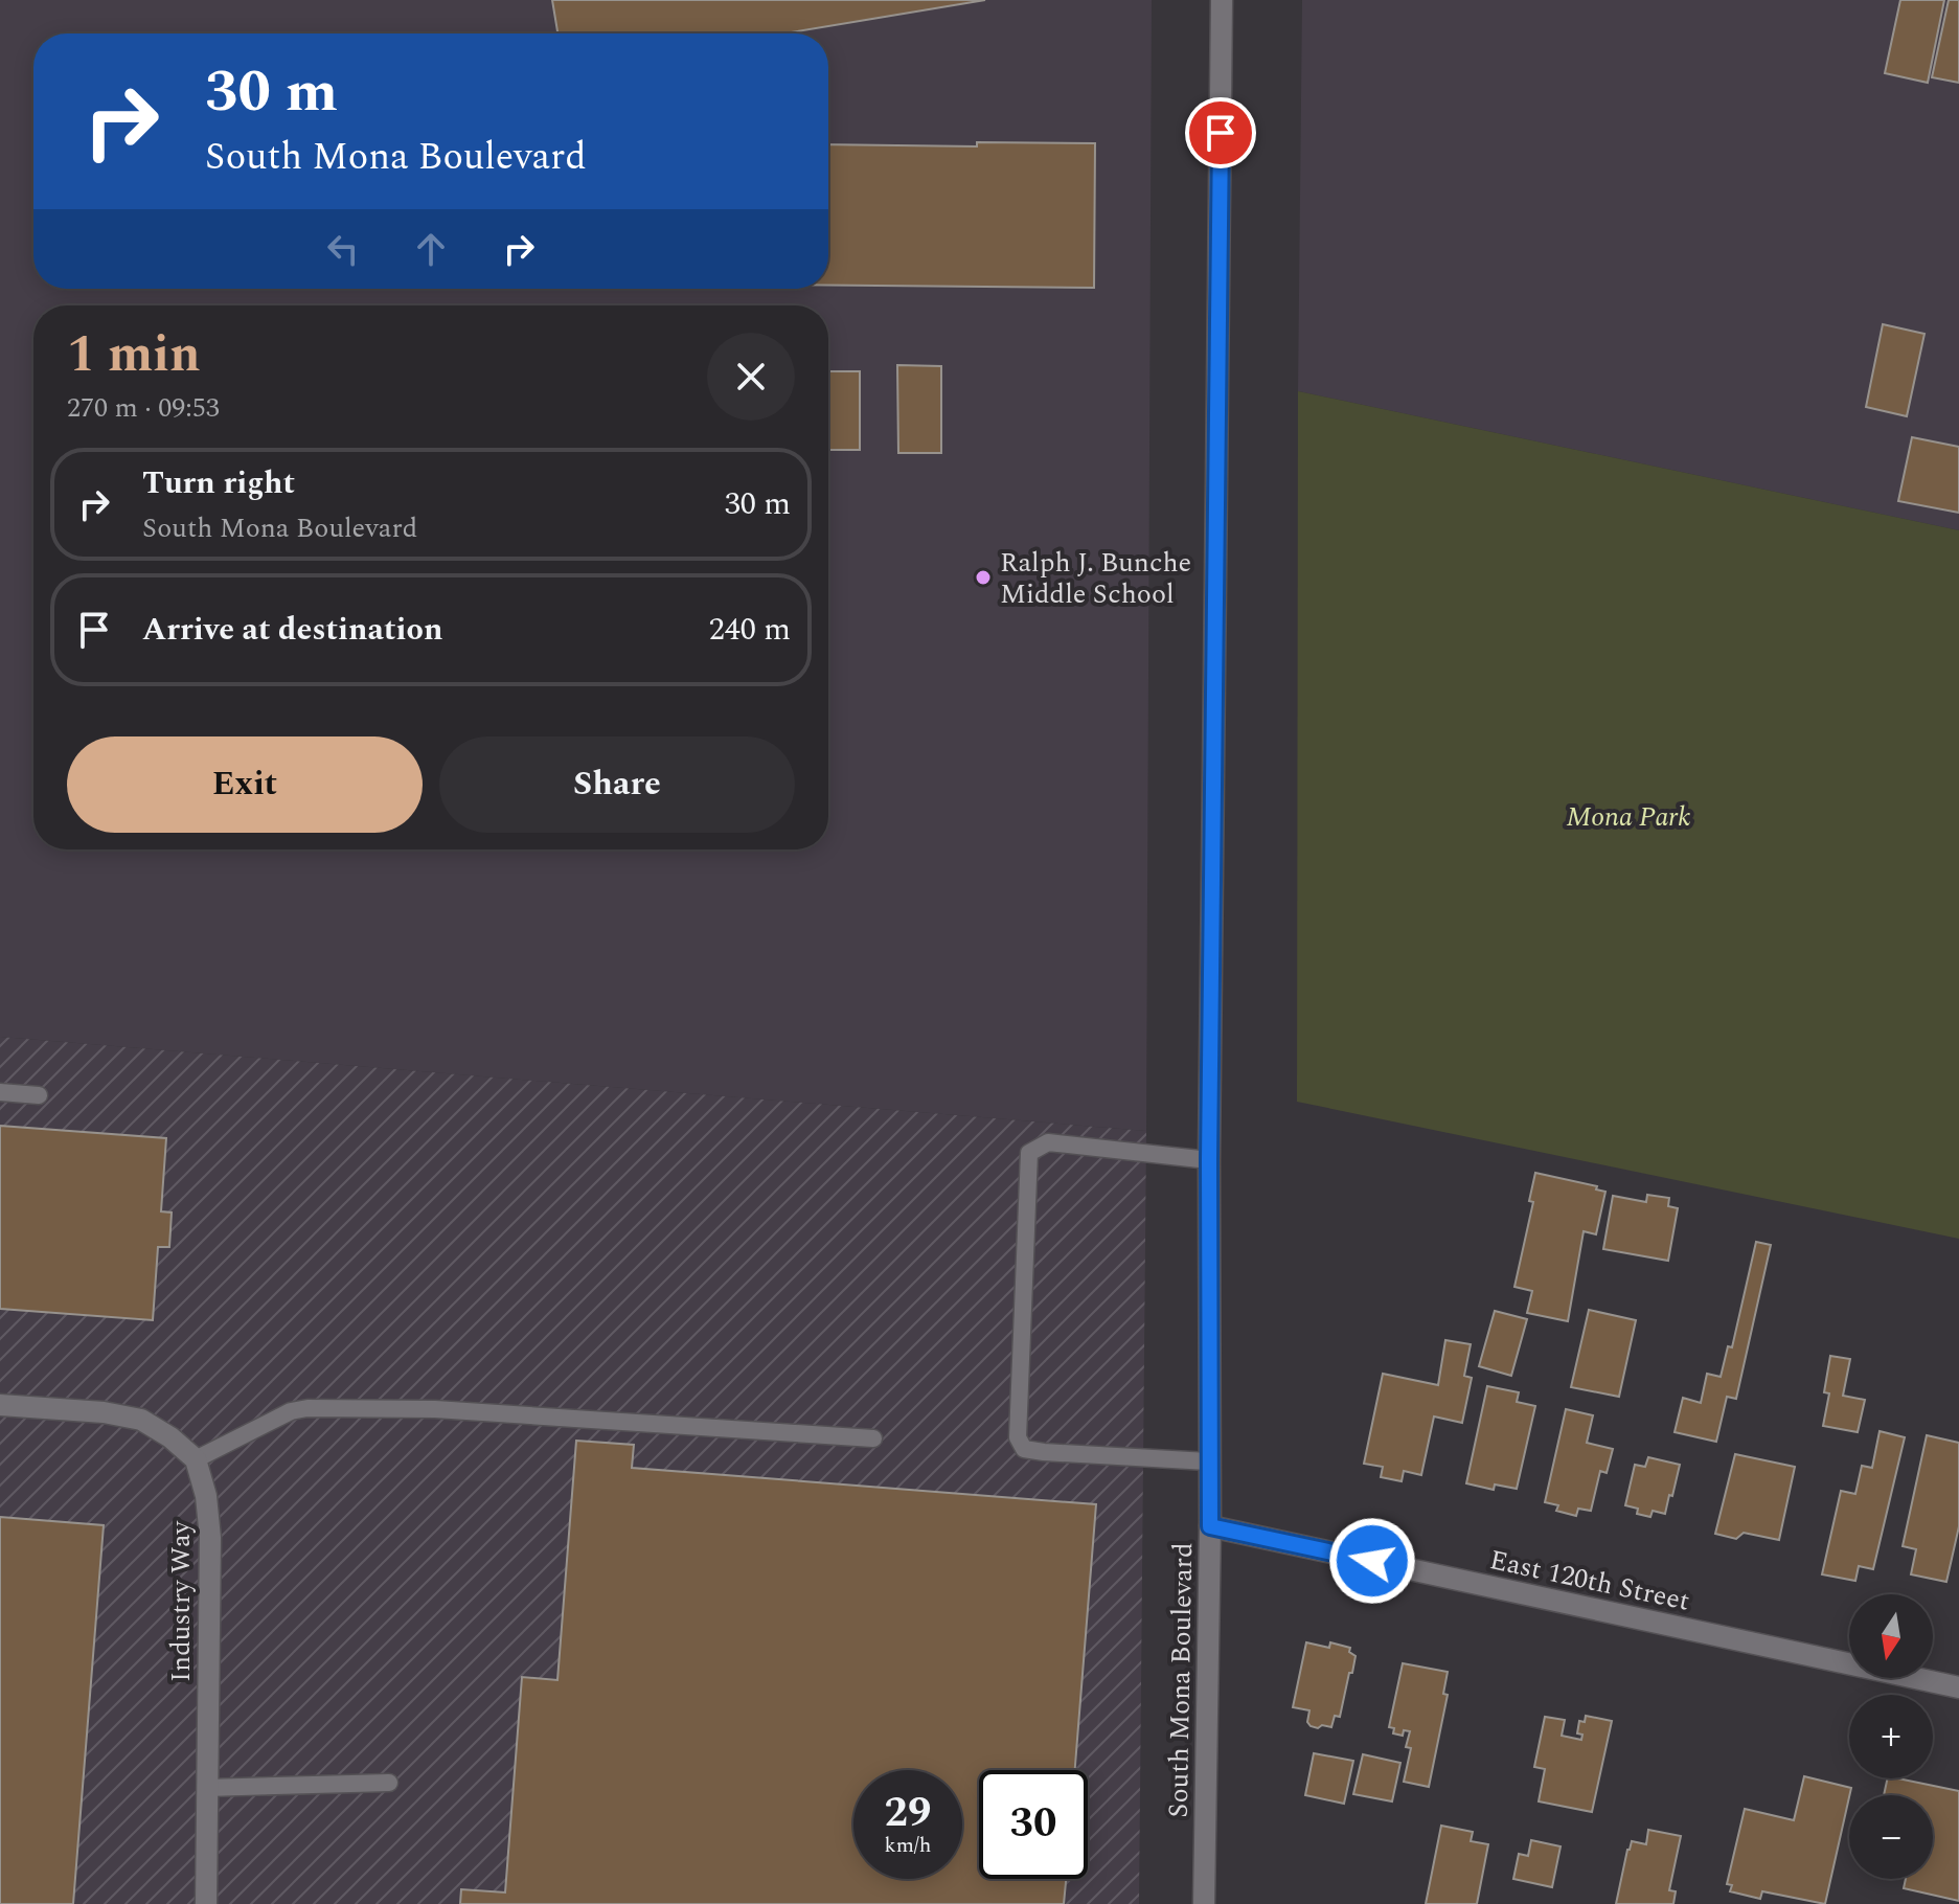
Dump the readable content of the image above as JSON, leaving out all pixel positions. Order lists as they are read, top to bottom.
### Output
{
  "streets": {
    "street": ["East 120th Street", "Industry Way", "South Mona Boulevard"]
  },
  "crossings": [
    ["East 120th Street", "South Mona Boulevard"]
  ],
  "parks": ["Mona Park"],
  "places": ["Ralph J. Bunche Middle School"],
  "north": "bottom",
  "page": {
    "turn": ["30 m", "South Mona Boulevard"],
    "heading": ["1 min", "270 m · 09:53"],
    "list": [
      {
        "name": "Turn right",
        "note": "South Mona Boulevard",
        "value": "30 m"
      },
      {
        "name": "Arrive at destination",
        "value": "240 m"
      }
    ],
    "buttons": ["Exit", "Share"],
    "map_buttons": ["+", "−"],
    "speed": "29 km/h",
    "limit": "30"
  }
}
